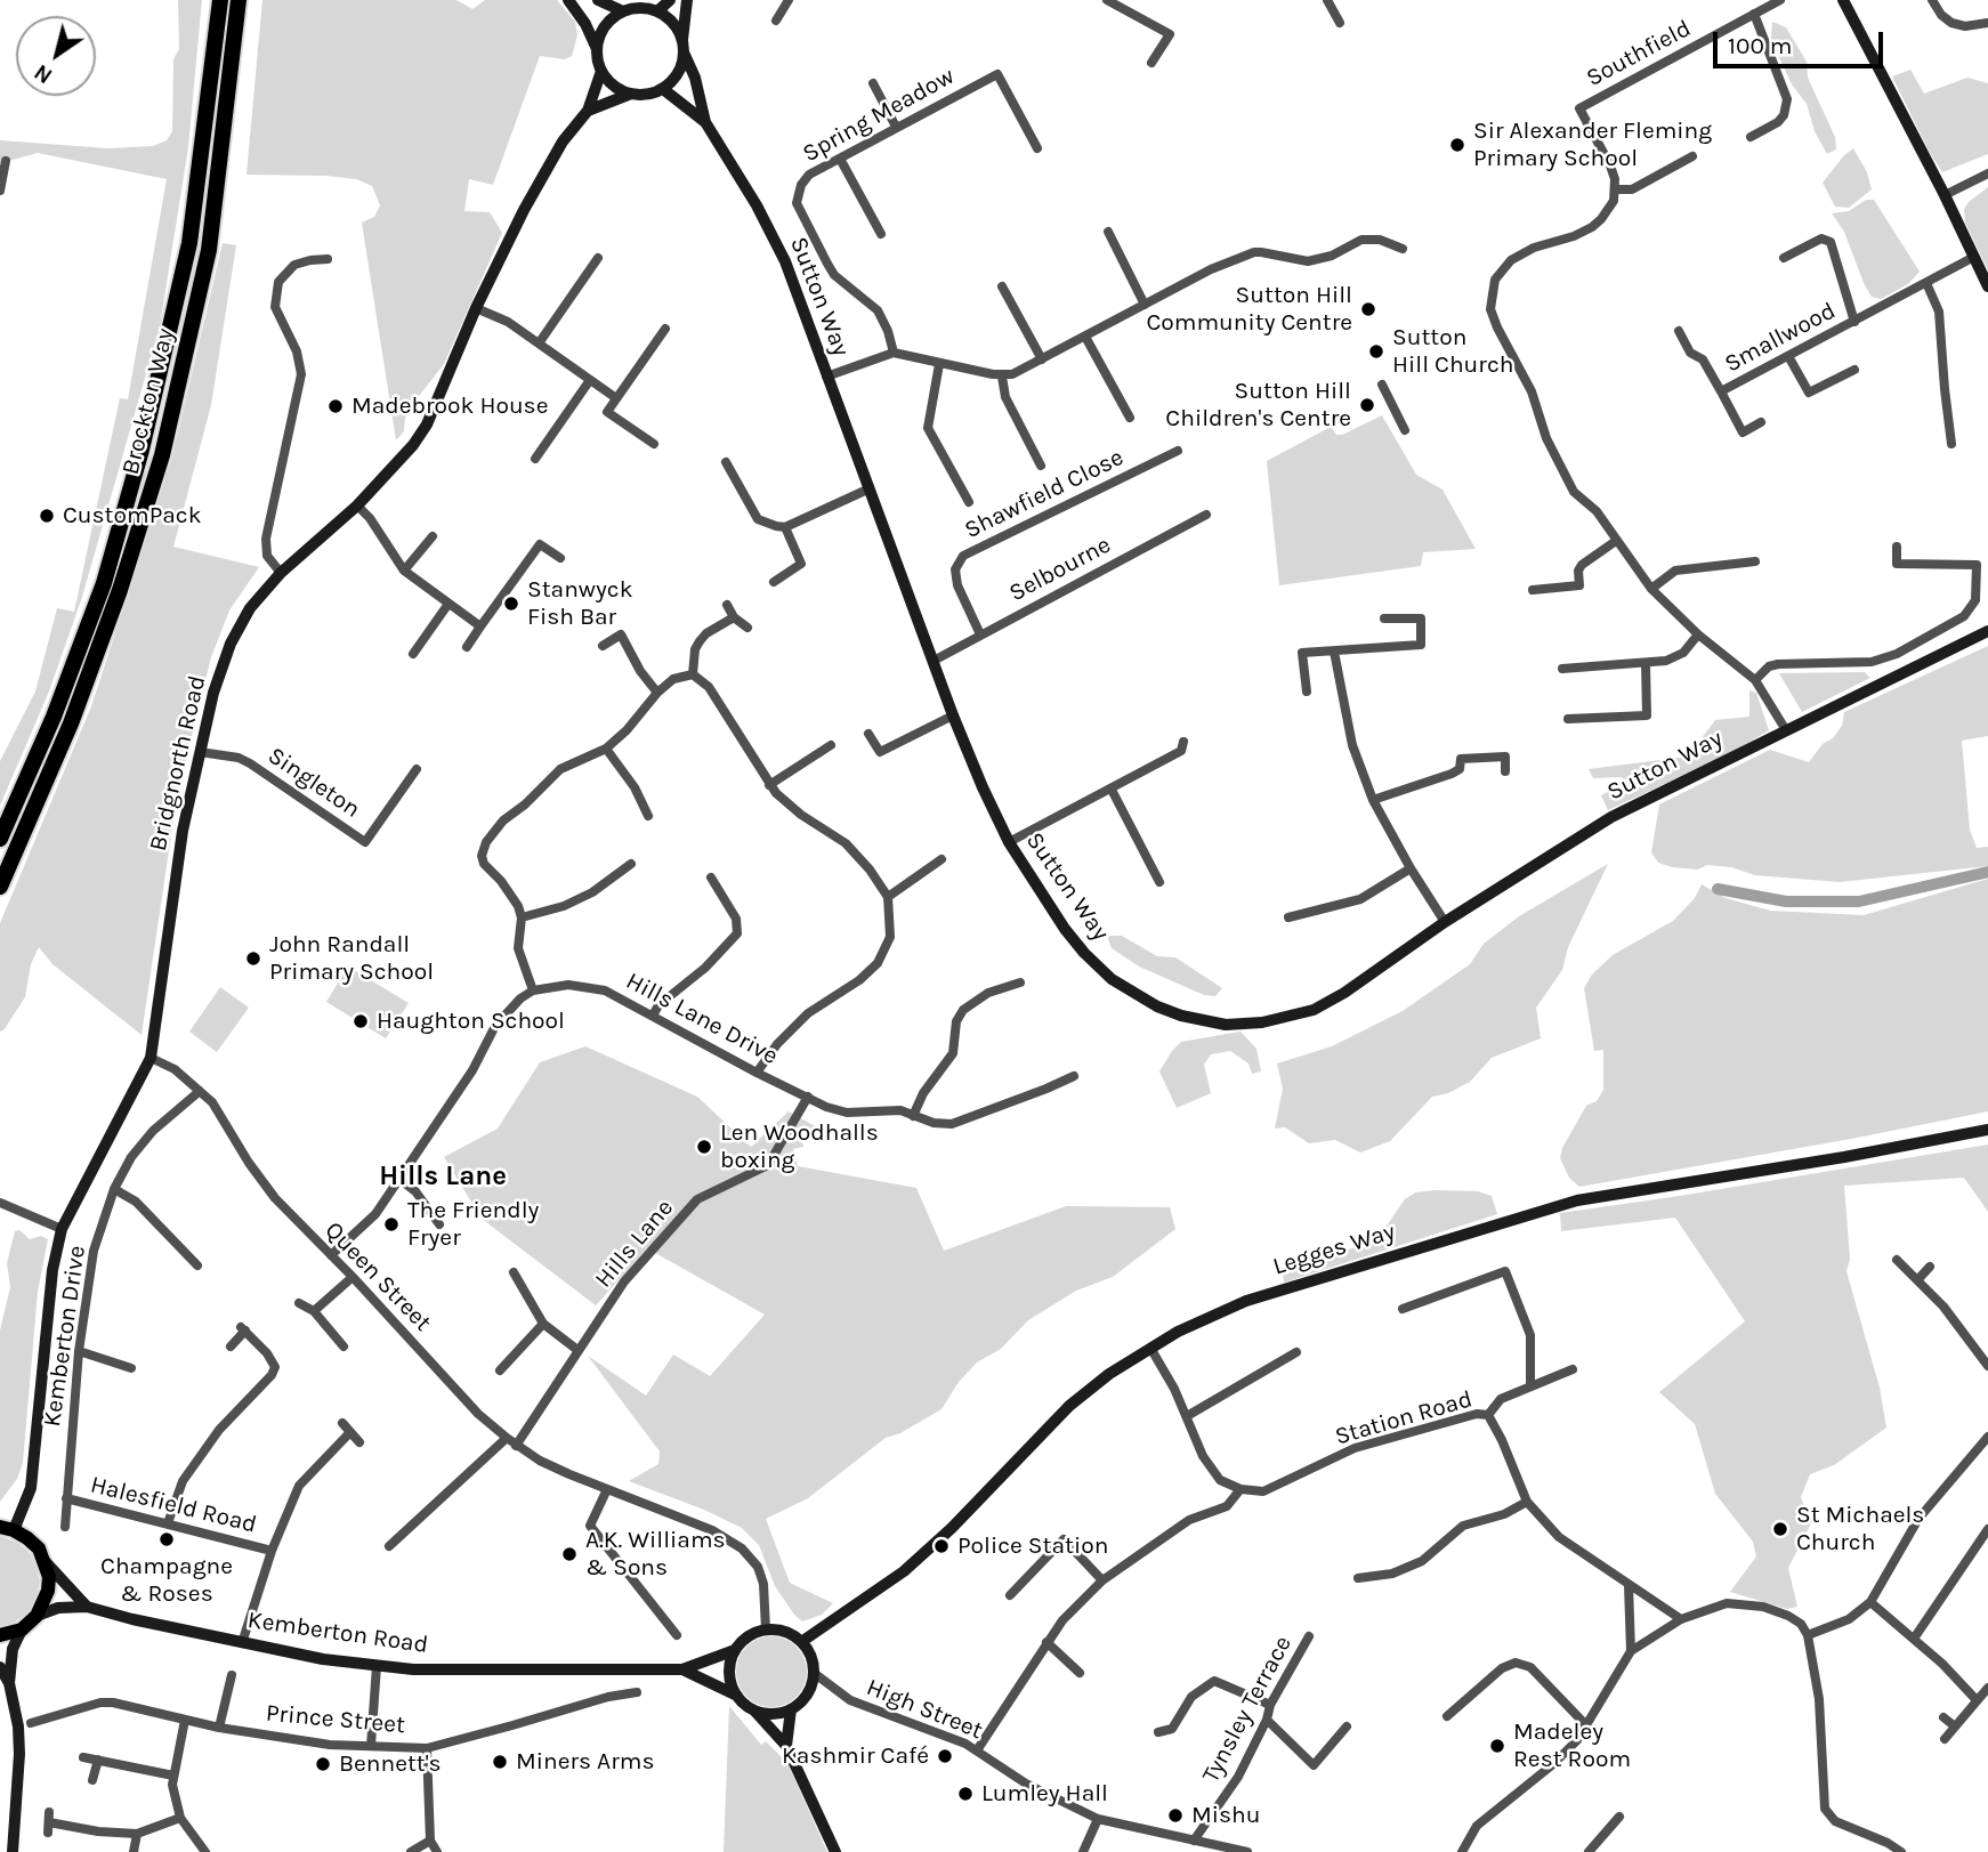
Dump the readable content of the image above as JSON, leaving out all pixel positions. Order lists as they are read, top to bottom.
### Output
{
  "streets": {
    "highway": ["Brockton Way"],
    "street": [
      "Southfield",
      "Spring Meadow",
      "Sutton Way",
      "Smallwood",
      "Shawfield Close",
      "Selbourne",
      "Bridgnorth Road",
      "Singleton",
      "Hills Lane Drive",
      "Hills Lane",
      "Legges Way",
      "Queen Street",
      "Kemberton Drive",
      "Station Road",
      "Halesfield Road",
      "Kemberton Road",
      "High Street",
      "Tynsley Terrace",
      "Prince Street"
    ]
  },
  "crossings": [
    ["Sutton Way", "Selbourne"],
    ["Sutton Way", "Bridgnorth Road"],
    ["Shawfield Close", "Selbourne"],
    ["Bridgnorth Road", "Singleton"],
    ["Bridgnorth Road", "Queen Street"],
    ["Hills Lane Drive", "Hills Lane"],
    ["Hills Lane", "Queen Street"],
    ["Legges Way", "Queen Street"],
    ["Legges Way", "Kemberton Road"],
    ["Legges Way", "High Street"],
    ["Queen Street", "Kemberton Drive"],
    ["Queen Street", "Kemberton Road"],
    ["Queen Street", "High Street"],
    ["Kemberton Drive", "Halesfield Road"],
    ["Station Road", "High Street"],
    ["Kemberton Road", "High Street"],
    ["High Street", "Tynsley Terrace"]
  ],
  "districts": ["Hills Lane"],
  "places": [
    "Sir Alexander Fleming Primary School",
    "Sutton Hill Community Centre",
    "Sutton Hill Church",
    "Sutton Hill Children's Centre",
    "Madebrook House",
    "CustomPack",
    "Stanwyck Fish Bar",
    "John Randall Primary School",
    "Haughton School",
    "Len Woodhalls boxing",
    "The Friendly Fryer",
    "St Michaels Church",
    "Champagne & Roses",
    "Police Station",
    "A.K. Williams & Sons",
    "Madeley Rest Room",
    "Kashmir Café",
    "Miners Arms",
    "Bennett's",
    "Lumley Hall",
    "Mishu"
  ],
  "scale_bar": "100 m",
  "north": "bottom left"
}
